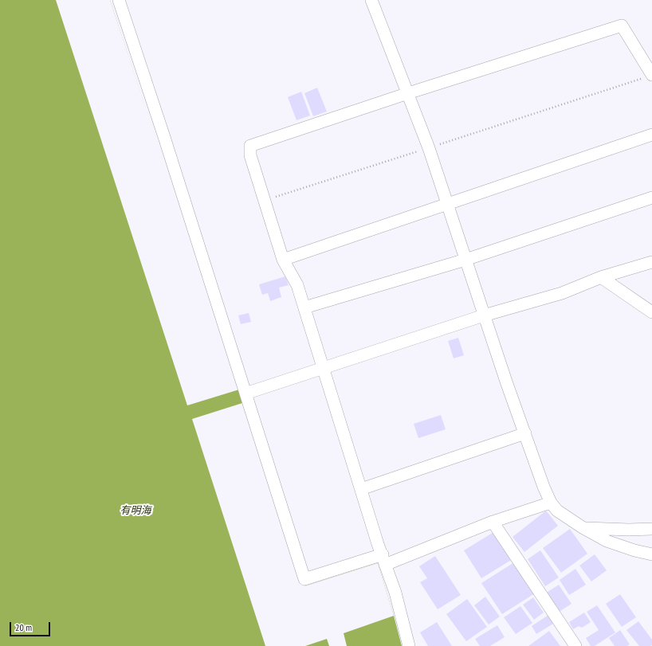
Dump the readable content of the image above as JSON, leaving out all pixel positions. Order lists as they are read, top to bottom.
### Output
{
  "water": ["有明海"],
  "scale_bar": "20 m"
}
